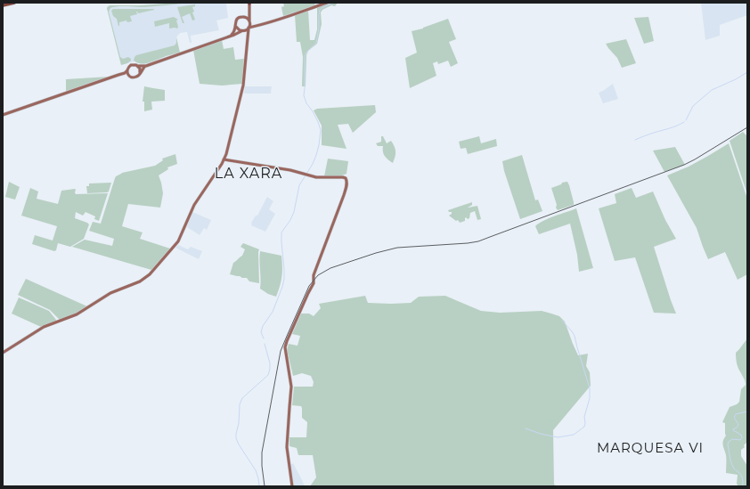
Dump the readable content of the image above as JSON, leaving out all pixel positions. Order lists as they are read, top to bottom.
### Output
{
  "districts": ["LA XARA", "MARQUESA VI"]
}
